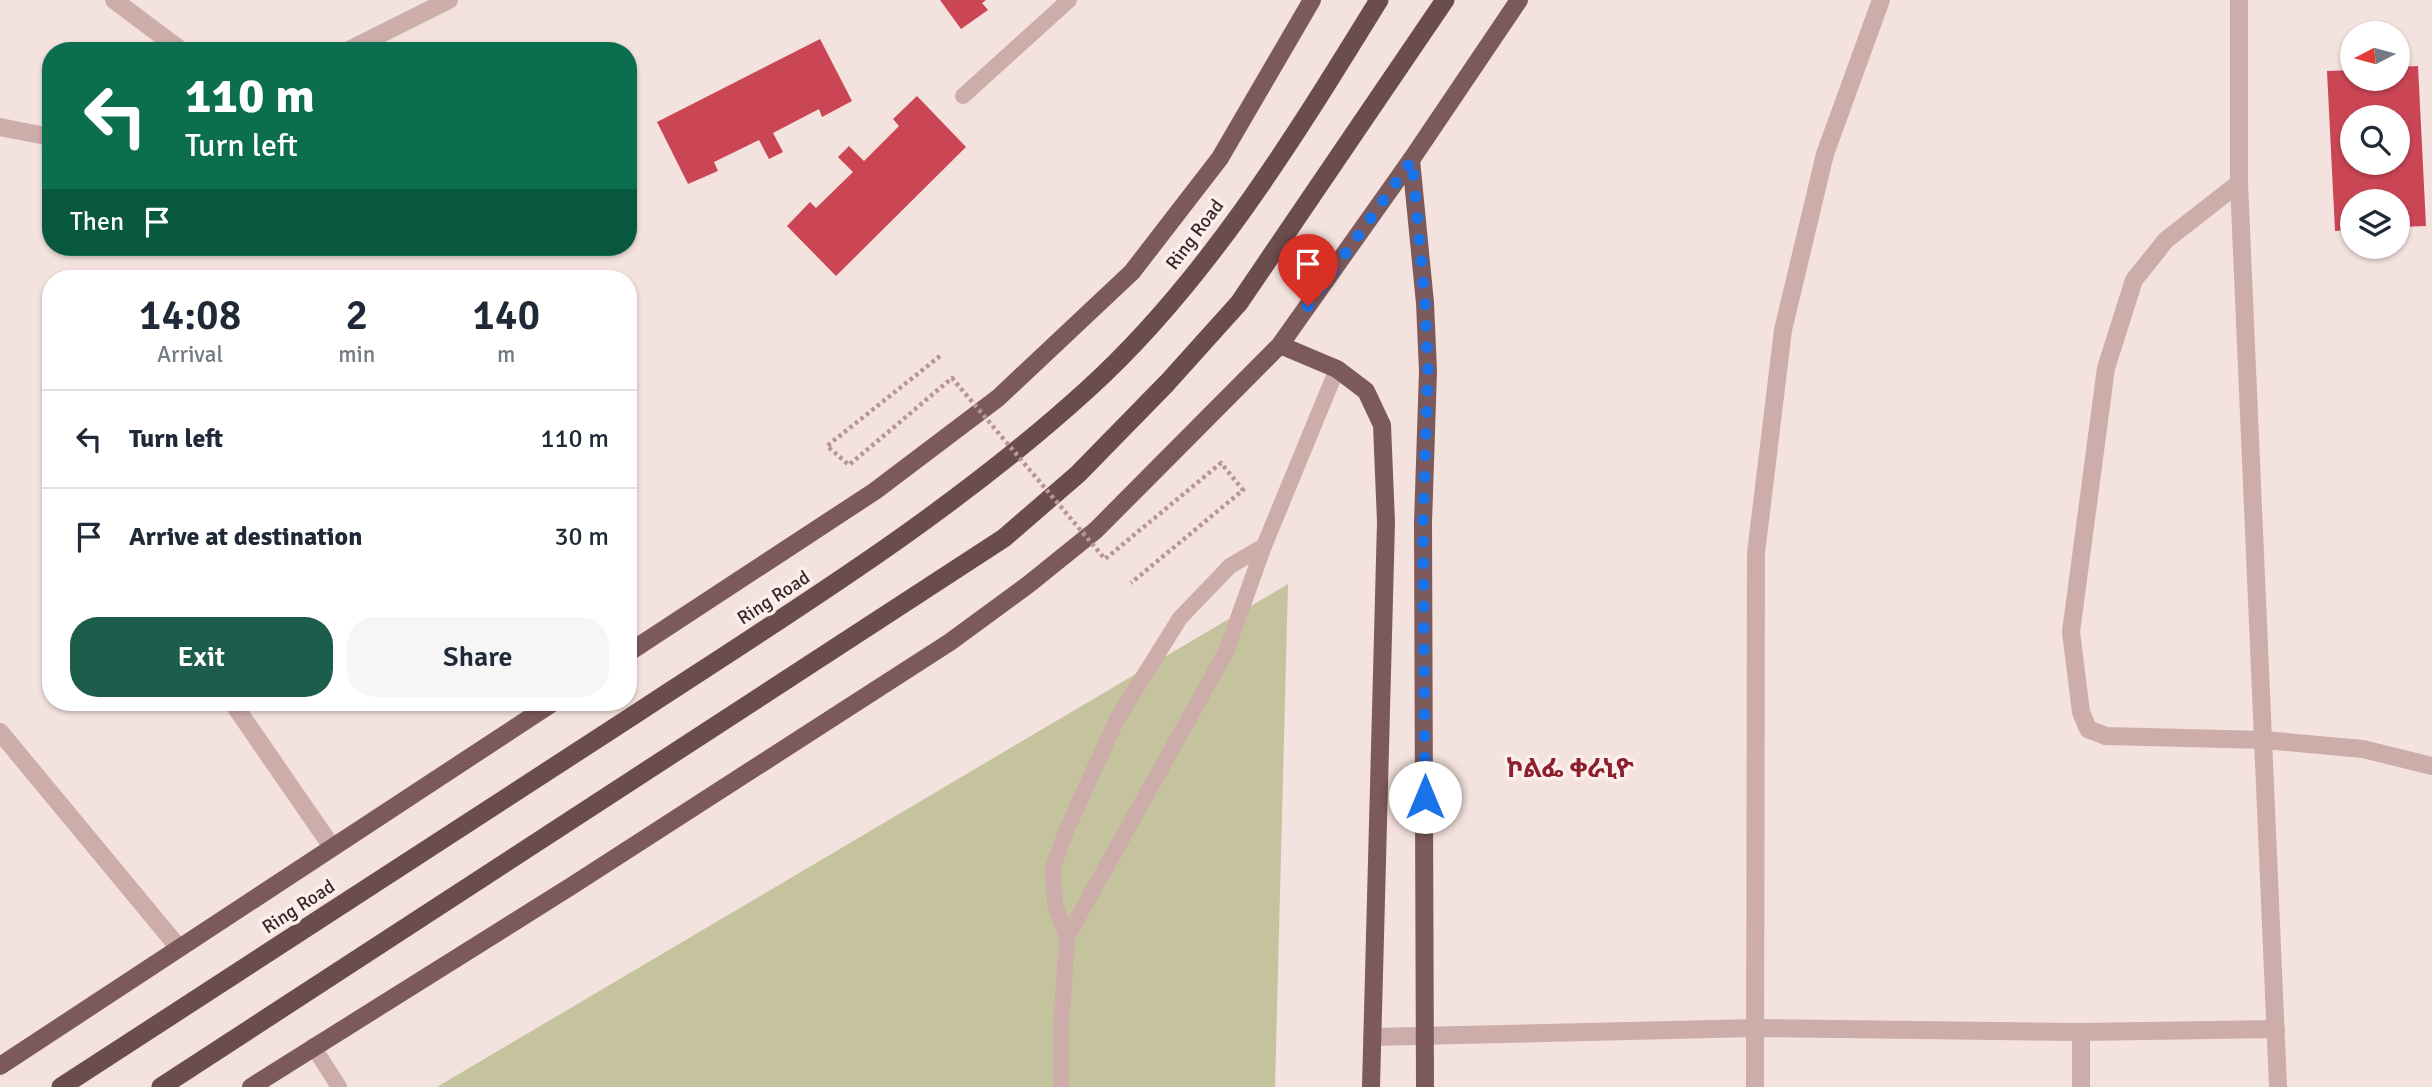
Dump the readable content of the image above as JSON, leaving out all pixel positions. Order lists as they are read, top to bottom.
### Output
{
  "streets": {
    "highway": ["Ring Road"]
  },
  "districts": ["ኮልፌ ቀራኒዮ"],
  "north": "left",
  "page": {
    "turn": ["110 m", "Turn left"],
    "then": "Then",
    "eta": [
      "14:08",
      "Arrival",
      "2",
      "min",
      "140",
      "m"
    ],
    "list": [
      {
        "name": "Turn left",
        "value": "110 m"
      },
      {
        "name": "Arrive at destination",
        "value": "30 m"
      }
    ],
    "buttons": ["Exit", "Share"]
  }
}
